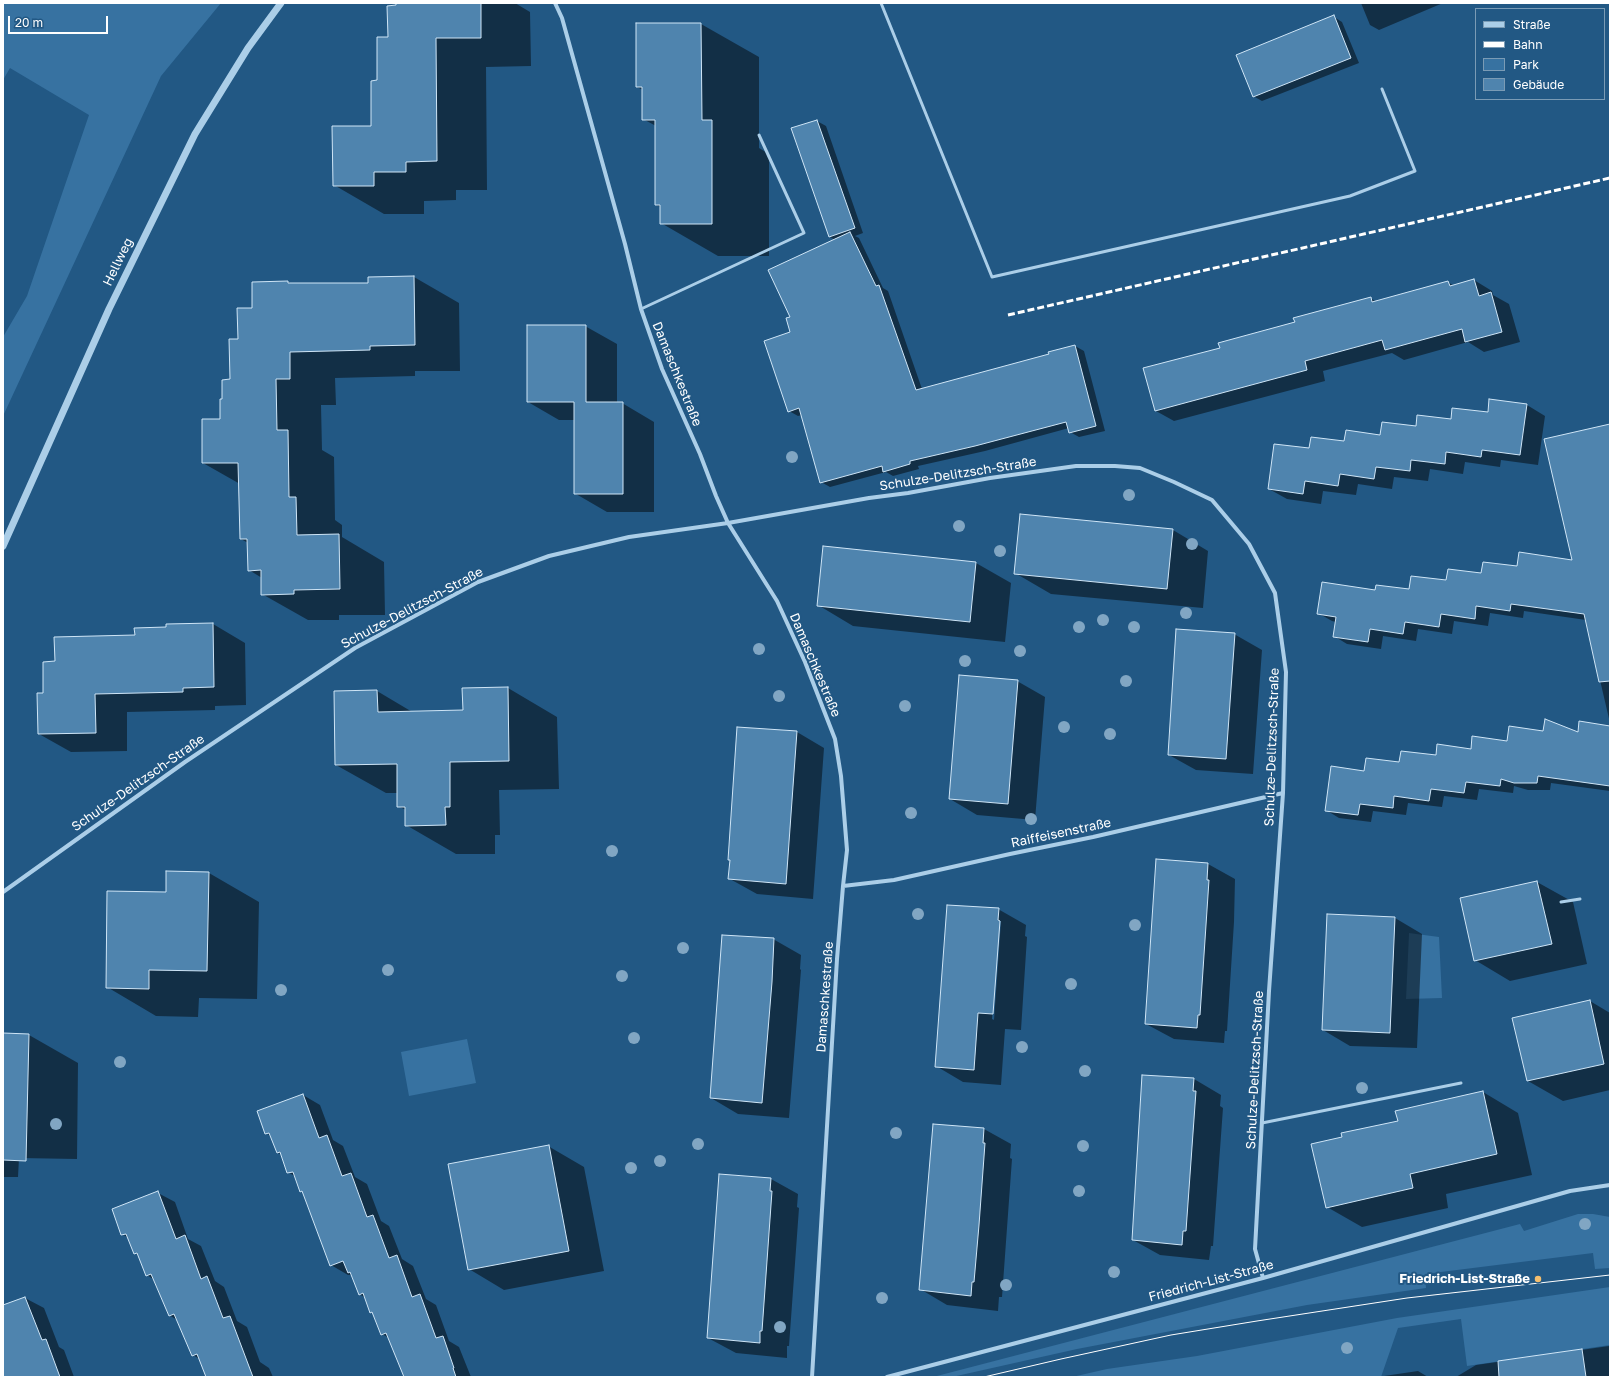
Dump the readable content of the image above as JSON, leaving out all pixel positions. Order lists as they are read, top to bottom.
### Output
{
  "streets": {
    "street": [
      "Hellweg",
      "Damaschkestraße",
      "Schulze-Delitzsch-Straße",
      "Raiffeisenstraße",
      "Friedrich-List-Straße"
    ]
  },
  "crossings": [
    ["Damaschkestraße", "Schulze-Delitzsch-Straße"],
    ["Damaschkestraße", "Raiffeisenstraße"],
    ["Schulze-Delitzsch-Straße", "Raiffeisenstraße"],
    ["Schulze-Delitzsch-Straße", "Friedrich-List-Straße"]
  ],
  "places": ["Friedrich-List-Straße"],
  "legend": [
    "Straße",
    "Bahn",
    "Park",
    "Gebäude"
  ],
  "scale_bar": "20 m"
}
